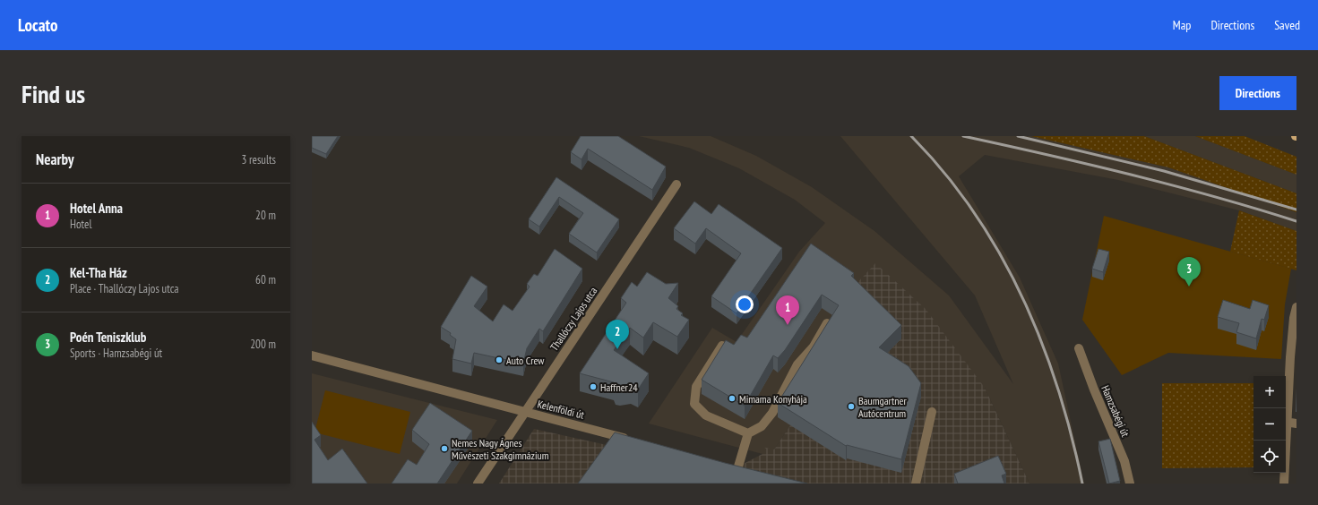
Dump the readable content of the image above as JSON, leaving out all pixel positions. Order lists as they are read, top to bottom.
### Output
{
  "streets": {
    "street": ["Thallóczy Lajos utca", "Kelenföldi út", "Hamzsabégi út"]
  },
  "crossings": [
    ["Thallóczy Lajos utca", "Kelenföldi út"]
  ],
  "places": [
    "Auto Crew",
    "Haffner24",
    "Mimama Konyhája",
    "Baumgartner Autócentrum",
    "Nemes Nagy Ágnes Művészeti Szakgimnázium"
  ],
  "page": {
    "header": "Locato",
    "nav": ["Map", "Directions", "Saved"],
    "buttons": "Directions",
    "title": "Find us",
    "heading": ["Nearby", "3 results"],
    "list": [
      {
        "mark": "1",
        "name": "Hotel Anna",
        "note": "Hotel",
        "value": "20 m"
      },
      {
        "mark": "2",
        "name": "Kel-Tha Ház",
        "note": "Place · Thallóczy Lajos utca",
        "value": "60 m"
      },
      {
        "mark": "3",
        "name": "Poén Teniszklub",
        "note": "Sports · Hamzsabégi út",
        "value": "200 m"
      }
    ],
    "pins": ["3", "1", "2"],
    "map_buttons": ["+", "−"]
  }
}
